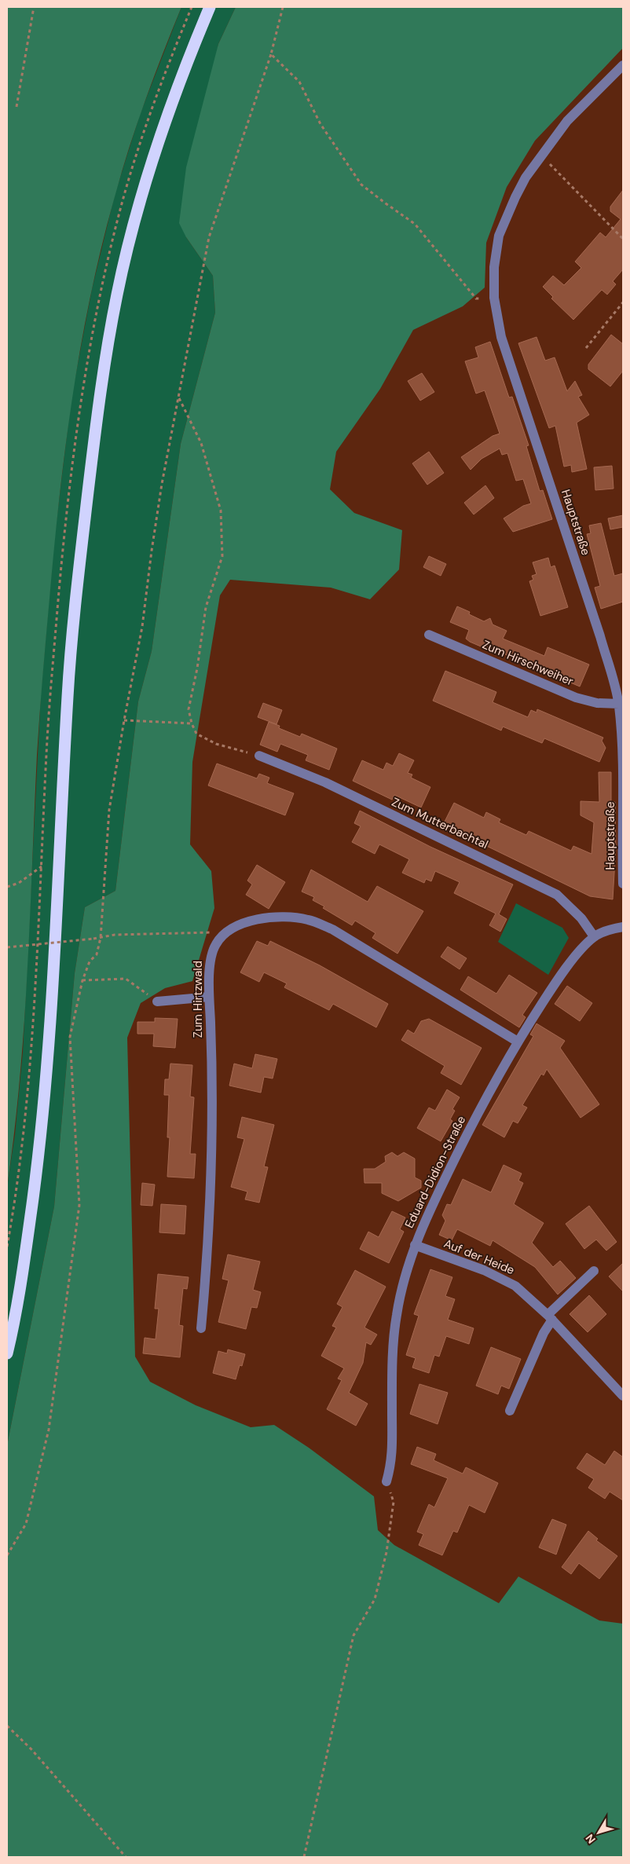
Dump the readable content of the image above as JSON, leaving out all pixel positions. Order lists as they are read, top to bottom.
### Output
{
  "streets": {
    "street": [
      "Hauptstraße",
      "Zum Hirschweiher",
      "Zum Mutterbachtal",
      "Zum Hirtzwald",
      "Eduard-Didion-Straße",
      "Auf der Heide"
    ]
  },
  "crossings": [
    ["Hauptstraße", "Zum Hirschweiher"],
    ["Zum Mutterbachtal", "Eduard-Didion-Straße"],
    ["Eduard-Didion-Straße", "Auf der Heide"]
  ],
  "north": "bottom left"
}
